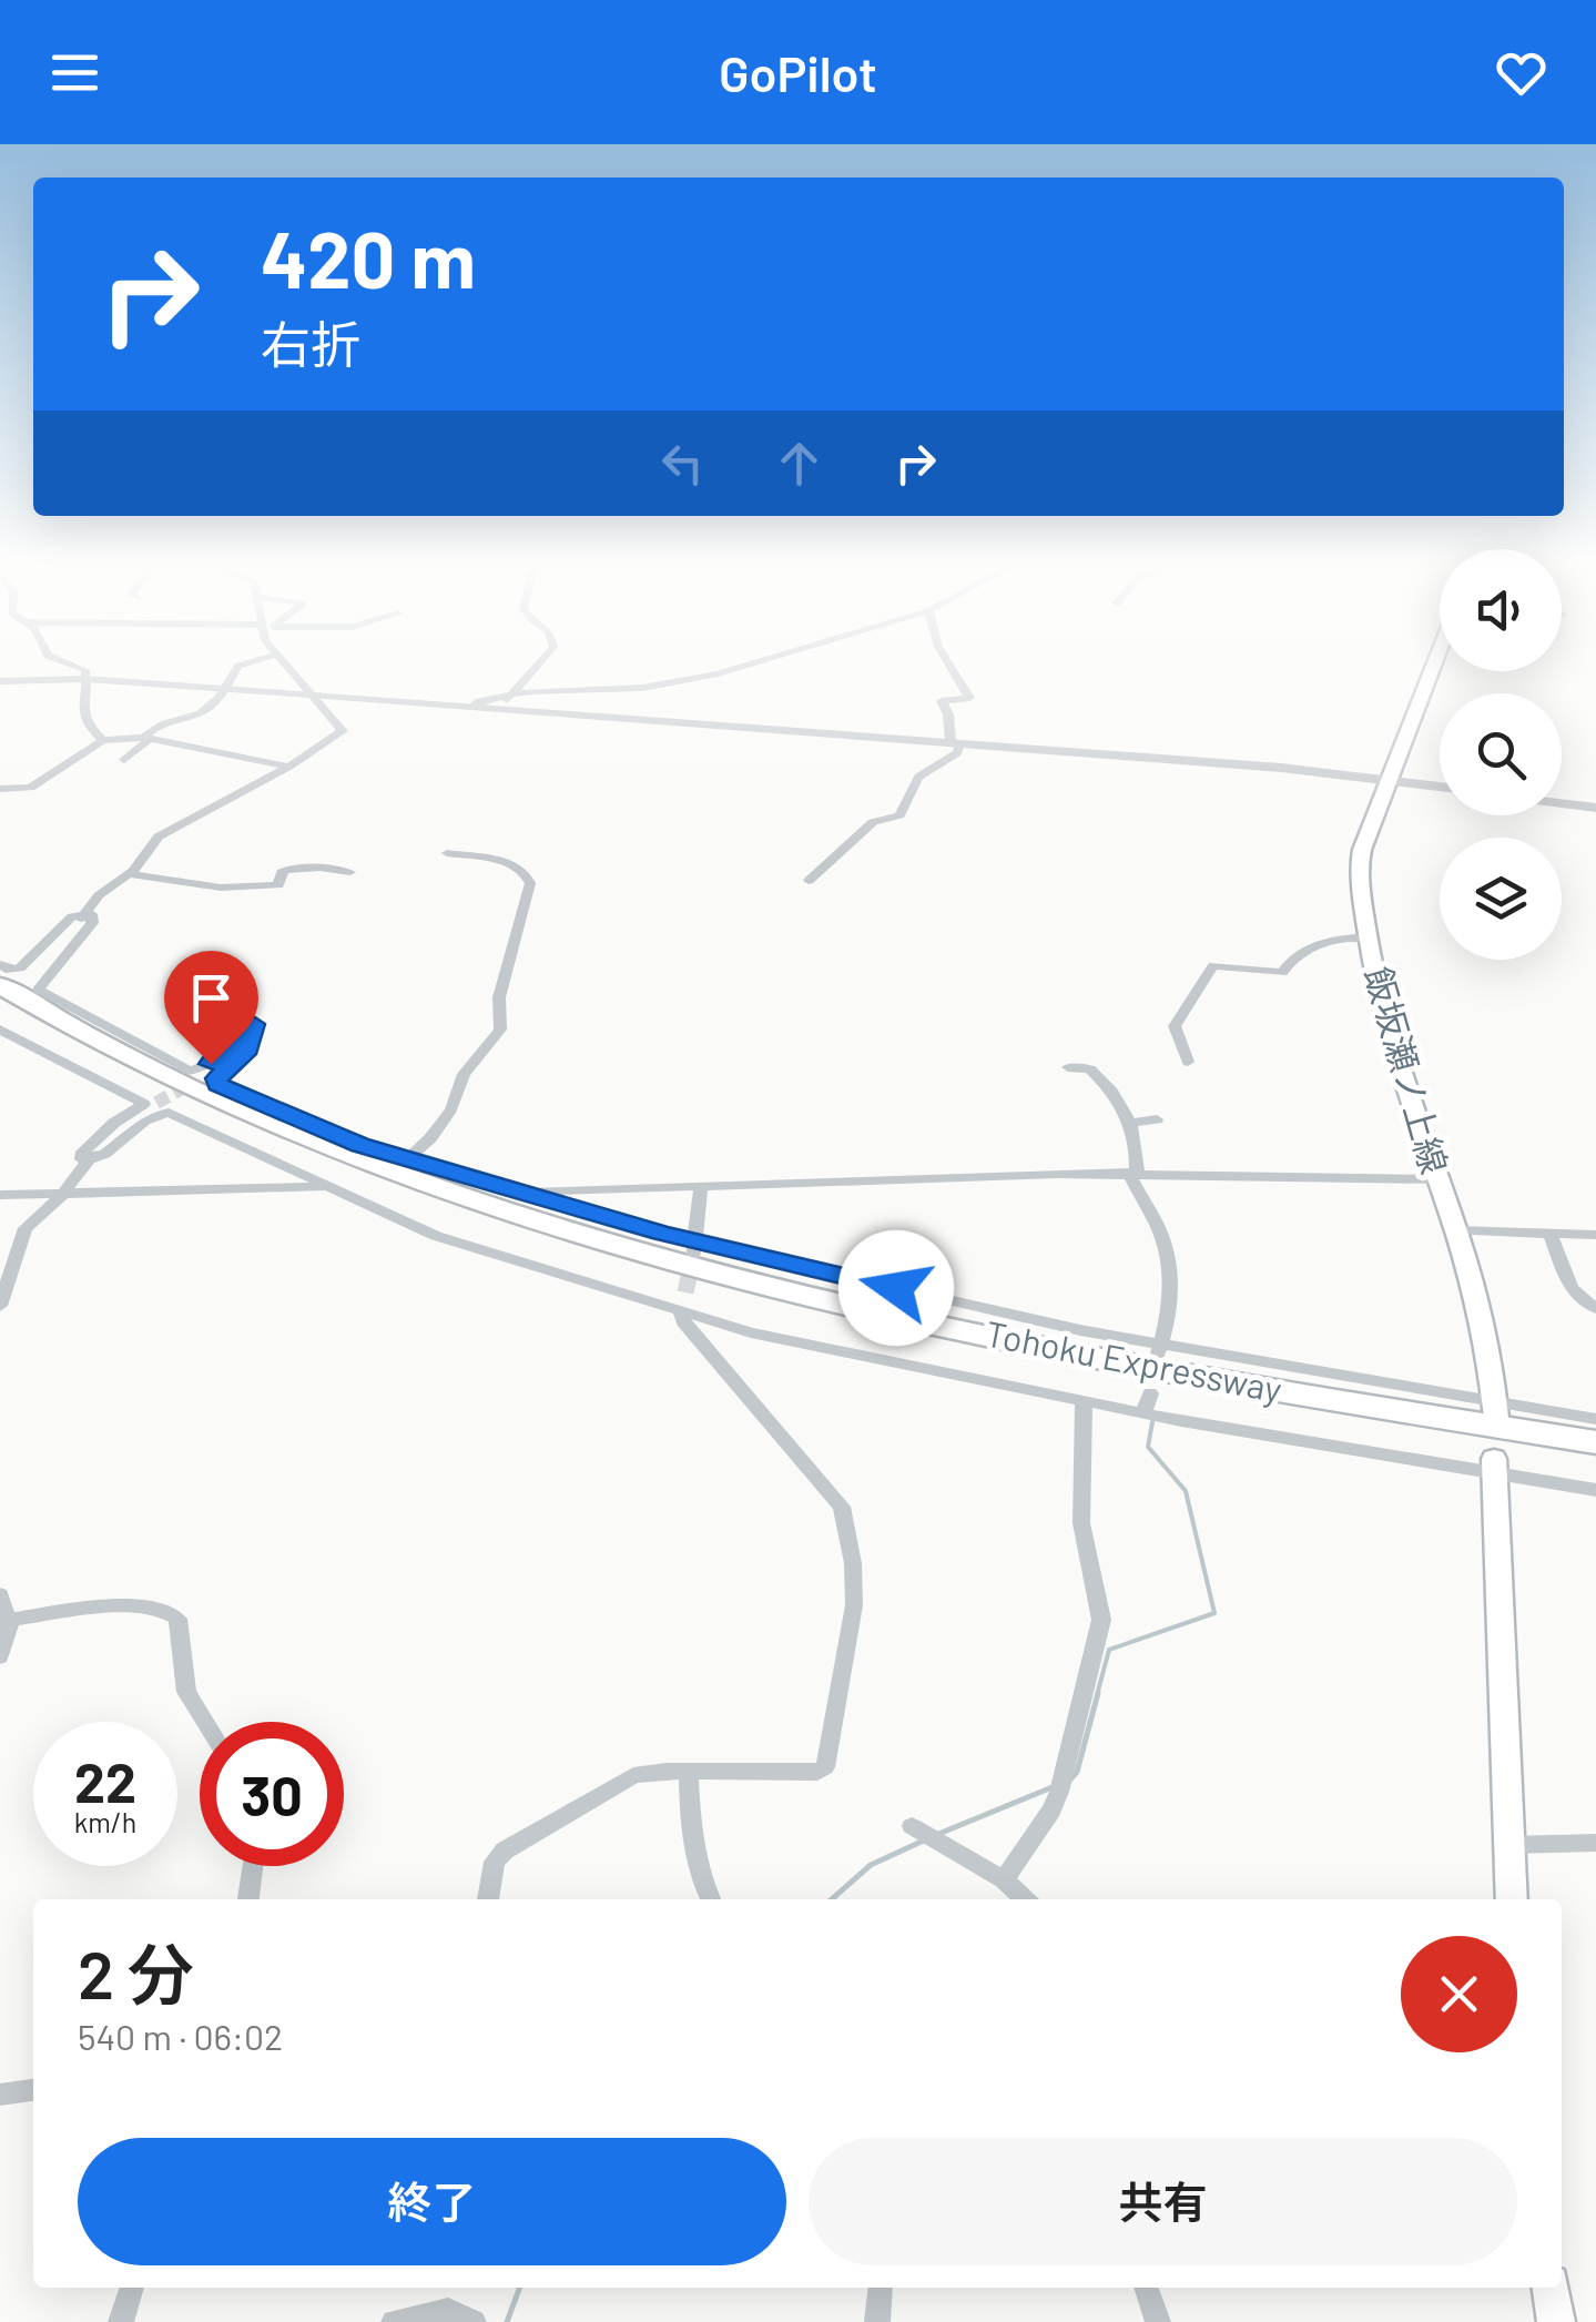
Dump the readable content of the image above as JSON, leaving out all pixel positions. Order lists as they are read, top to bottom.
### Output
{
  "streets": {
    "highway": ["Tohoku Expressway"],
    "main road": ["飯坂瀬ノ上線"]
  },
  "page": {
    "header": "GoPilot",
    "turn": ["420 m", "右折"],
    "speed": "22 km/h",
    "limit": "30",
    "heading": ["2 分", "540 m · 06:02"],
    "buttons": ["終了", "共有"]
  }
}
